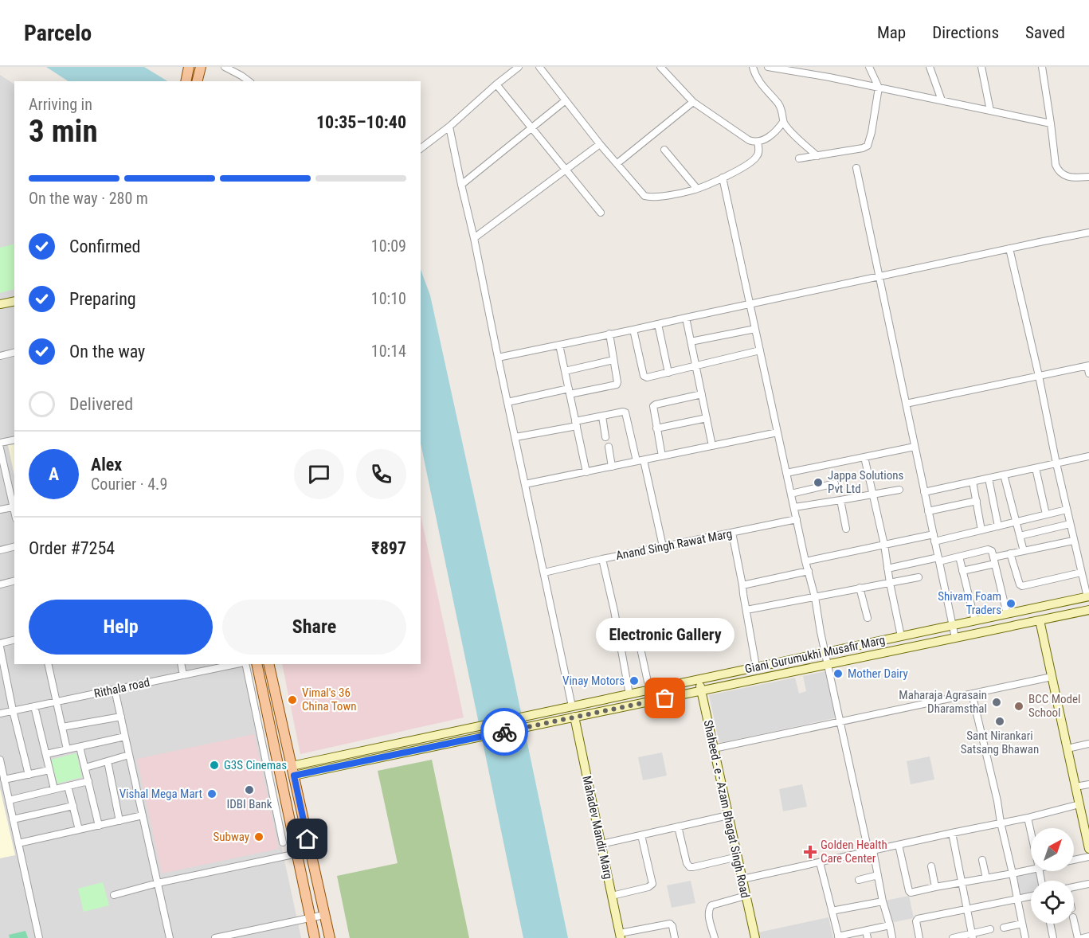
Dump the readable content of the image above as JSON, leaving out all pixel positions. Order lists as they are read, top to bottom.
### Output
{
  "streets": {
    "street": [
      "Anand Singh Rawat Marg",
      "Giani Gurumukhi Musafir Marg",
      "Rithala road",
      "Shaheed - e - Azam Bhagat Singh Road",
      "Mahadev Mandir Marg"
    ]
  },
  "crossings": [
    ["Anand Singh Rawat Marg", "Giani Gurumukhi Musafir Marg"],
    ["Giani Gurumukhi Musafir Marg", "Shaheed - e - Azam Bhagat Singh Road"],
    ["Giani Gurumukhi Musafir Marg", "Mahadev Mandir Marg"]
  ],
  "places": {
    "other": [
      "Jappa Solutions Pvt Ltd",
      "Shivam Foam Traders",
      "Mother Dairy",
      "Vinay Motors",
      "Electronic Gallery",
      "Vimal's 36 China Town",
      "Maharaja Agrasain Dharamsthal",
      "BCC Model School",
      "Sant Nirankari Satsang Bhawan",
      "G3S Cinemas",
      "IDBI Bank",
      "Vishal Mega Mart",
      "Subway"
    ],
    "health": ["Golden Health Care Center"]
  },
  "north": "top right",
  "page": {
    "header": "Parcelo",
    "nav": ["Map", "Directions", "Saved"],
    "heading": ["3 min", "Arriving in", "10:35–10:40"],
    "panel": [
      "Alex",
      "Courier · 4.9",
      "Order #7254",
      "₹897"
    ],
    "bar": "On the way · 280 m",
    "list": [
      ["Confirmed", "10:09"],
      ["Preparing", "10:10"],
      ["On the way", "10:14"],
      "Delivered"
    ],
    "round": "A",
    "buttons": ["Help", "Share"],
    "bubble": "Electronic Gallery"
  }
}
